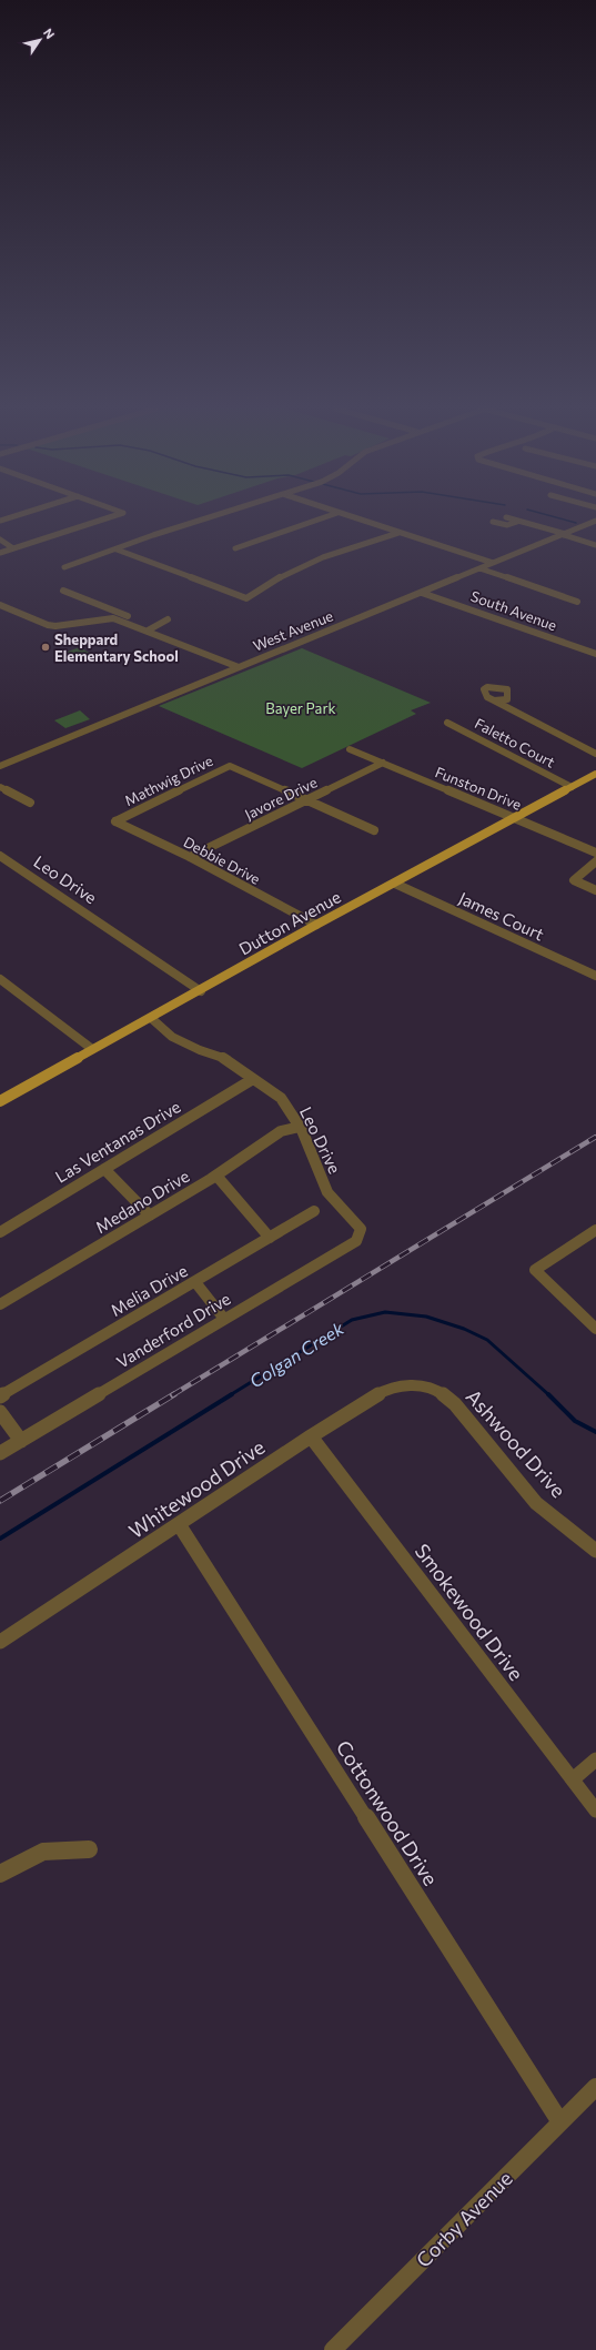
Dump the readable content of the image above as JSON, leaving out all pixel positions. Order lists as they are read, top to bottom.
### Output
{
  "streets": {
    "main road": ["Dutton Avenue"],
    "street": [
      "South Avenue",
      "West Avenue",
      "Faletto Court",
      "Mathwig Drive",
      "Funston Drive",
      "Javore Drive",
      "Debbie Drive",
      "Leo Drive",
      "James Court",
      "Las Ventanas Drive",
      "Medano Drive",
      "Melia Drive",
      "Vanderford Drive",
      "Ashwood Drive",
      "Whitewood Drive",
      "Smokewood Drive",
      "Cottonwood Drive",
      "Corby Avenue"
    ]
  },
  "crossings": [
    ["South Avenue", "West Avenue"],
    ["Faletto Court", "Dutton Avenue"],
    ["Mathwig Drive", "Javore Drive"],
    ["Mathwig Drive", "Debbie Drive"],
    ["Funston Drive", "Javore Drive"],
    ["Funston Drive", "Dutton Avenue"],
    ["Javore Drive", "Debbie Drive"],
    ["Debbie Drive", "Dutton Avenue"],
    ["Leo Drive", "Dutton Avenue"],
    ["Leo Drive", "Las Ventanas Drive"],
    ["Leo Drive", "Medano Drive"],
    ["Leo Drive", "Vanderford Drive"],
    ["James Court", "Dutton Avenue"],
    ["Ashwood Drive", "Whitewood Drive"],
    ["Whitewood Drive", "Smokewood Drive"],
    ["Whitewood Drive", "Cottonwood Drive"],
    ["Cottonwood Drive", "Corby Avenue"]
  ],
  "water": ["Colgan Creek"],
  "parks": ["Bayer Park"],
  "places": ["Sheppard Elementary School"],
  "north": "top right"
}
